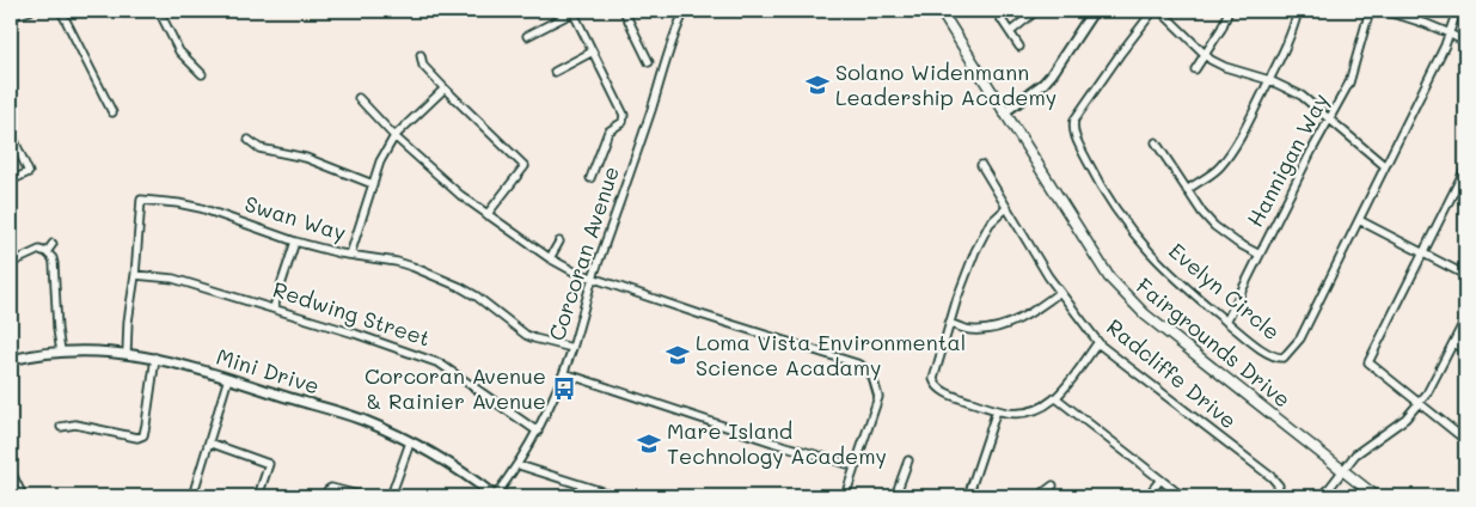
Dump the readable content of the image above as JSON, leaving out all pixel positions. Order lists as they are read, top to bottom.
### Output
{
  "streets": {
    "main road": ["Fairgrounds Drive"],
    "street": [
      "Hannigan Way",
      "Swan Way",
      "Corcoran Avenue",
      "Evelyn Circle",
      "Redwing Street",
      "Mini Drive",
      "Radcliffe Drive"
    ]
  },
  "crossings": [
    ["Hannigan Way", "Evelyn Circle"],
    ["Swan Way", "Corcoran Avenue"],
    ["Swan Way", "Redwing Street"],
    ["Swan Way", "Mini Drive"],
    ["Corcoran Avenue", "Redwing Street"],
    ["Corcoran Avenue", "Mini Drive"]
  ],
  "places": {
    "school or university": ["Solano Widenmann Leadership Academy", "Loma Vista Environmental Science Acadamy", "Mare Island Technology Academy"],
    "bus stop": ["Corcoran Avenue & Rainier Avenue"]
  }
}
